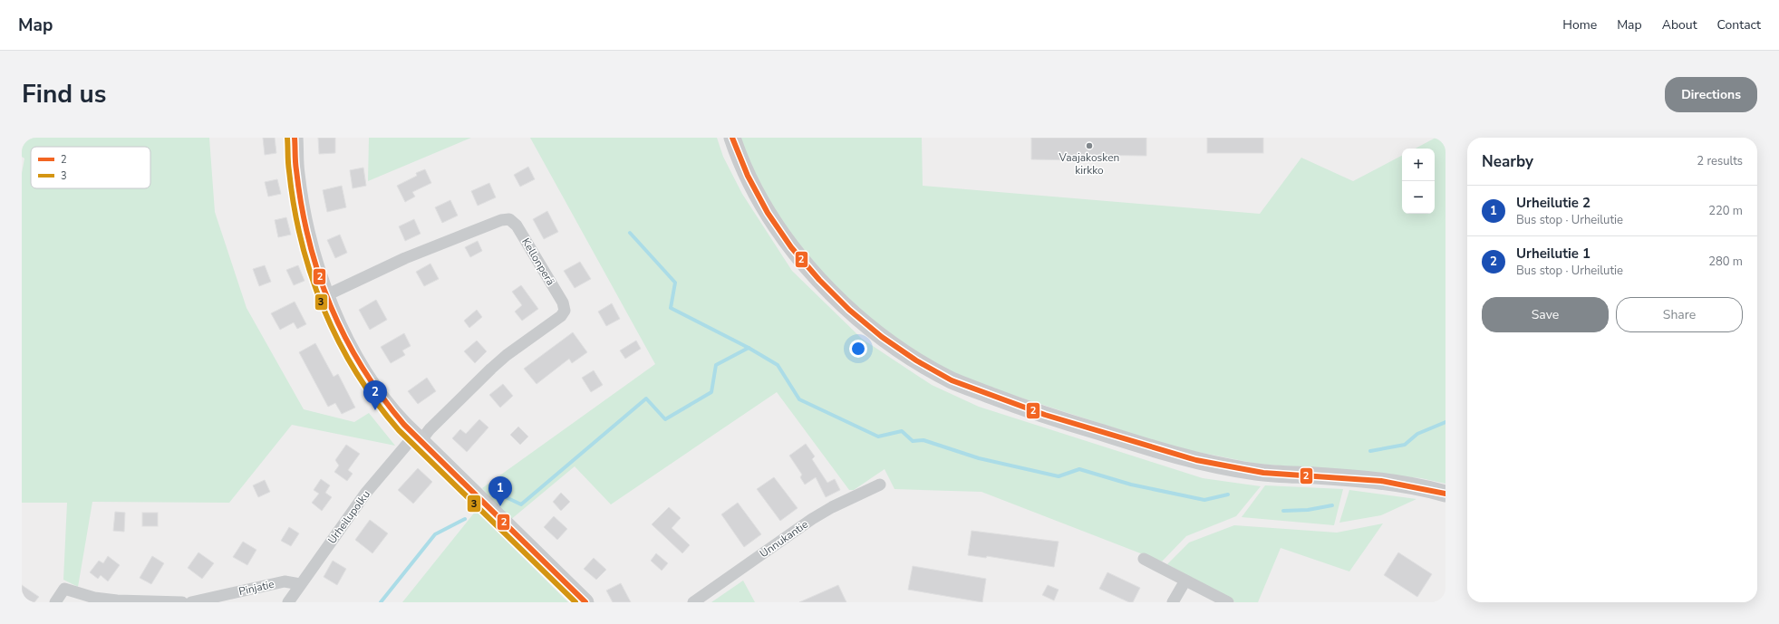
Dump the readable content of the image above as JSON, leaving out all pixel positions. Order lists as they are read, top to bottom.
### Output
{
  "streets": {
    "street": [
      "Kellonperä",
      "Urheilupolku",
      "Unnukantie",
      "Pinjatie"
    ]
  },
  "crossings": [
    ["Kellonperä", "Urheilupolku"],
    ["Urheilupolku", "Pinjatie"]
  ],
  "places": ["Vaajakosken kirkko"],
  "lines": ["transit line 2", "transit line 3"],
  "legend": ["2", "3"],
  "page": {
    "header": "Map",
    "nav": [
      "Home",
      "Map",
      "About",
      "Contact"
    ],
    "title": "Find us",
    "buttons": [
      "Directions",
      ["Save", "Share"]
    ],
    "heading": ["Nearby", "2 results"],
    "map_buttons": ["+", "−"],
    "list": [
      {
        "mark": "1",
        "name": "Urheilutie 2",
        "note": "Bus stop · Urheilutie",
        "value": "220 m"
      },
      {
        "mark": "2",
        "name": "Urheilutie 1",
        "note": "Bus stop · Urheilutie",
        "value": "280 m"
      }
    ],
    "pins": ["2", "1"]
  }
}
